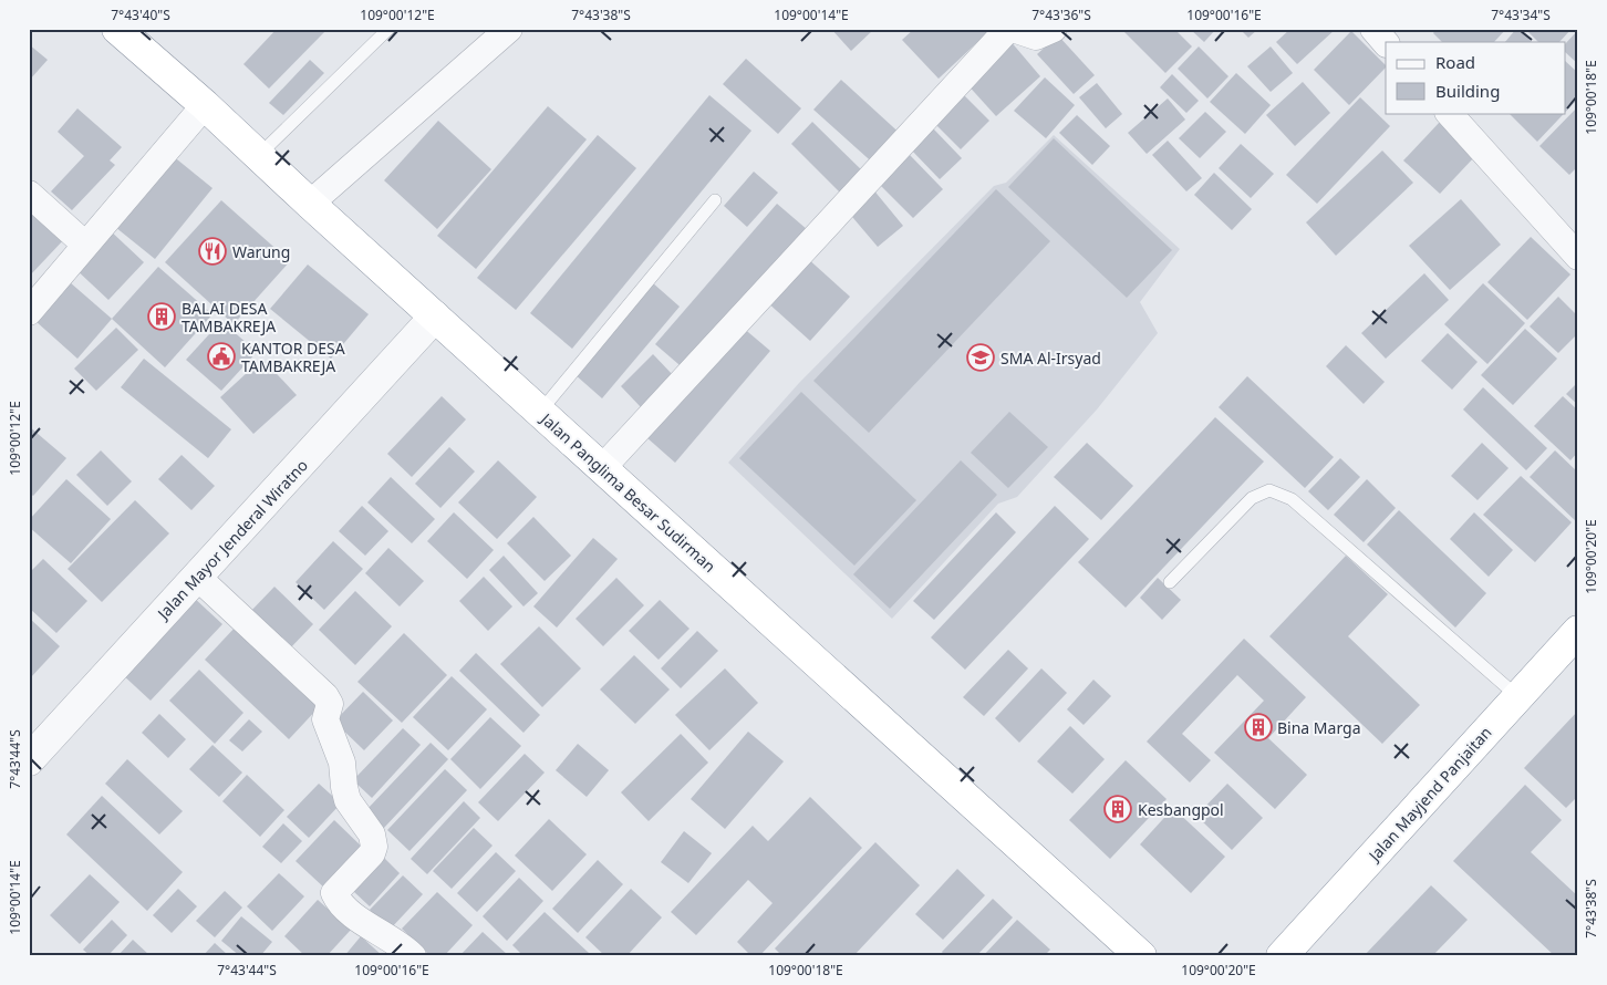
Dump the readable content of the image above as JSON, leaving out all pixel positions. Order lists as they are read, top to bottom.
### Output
{
  "streets": {
    "highway": ["Jalan Panglima Besar Sudirman", "Jalan Mayjend Panjaitan"],
    "street": ["Jalan Mayor Jenderal Wiratno"]
  },
  "crossings": [
    ["Jalan Panglima Besar Sudirman", "Jalan Mayor Jenderal Wiratno"]
  ],
  "places": {
    "restaurant": ["Warung"],
    "building": ["BALAI DESA TAMBAKREJA", "Bina Marga", "Kesbangpol"],
    "public building": ["KANTOR DESA TAMBAKREJA"],
    "school or university": ["SMA Al-Irsyad"]
  },
  "legend": ["Road", "Building"],
  "coordinates": [
    "7°43'40\"S",
    "109°00'12\"E",
    "7°43'38\"S",
    "109°00'14\"E",
    "7°43'36\"S",
    "109°00'16\"E",
    "7°43'34\"S",
    "109°00'18\"E",
    "109°00'20\"E",
    "7°43'44\"S"
  ]
}
